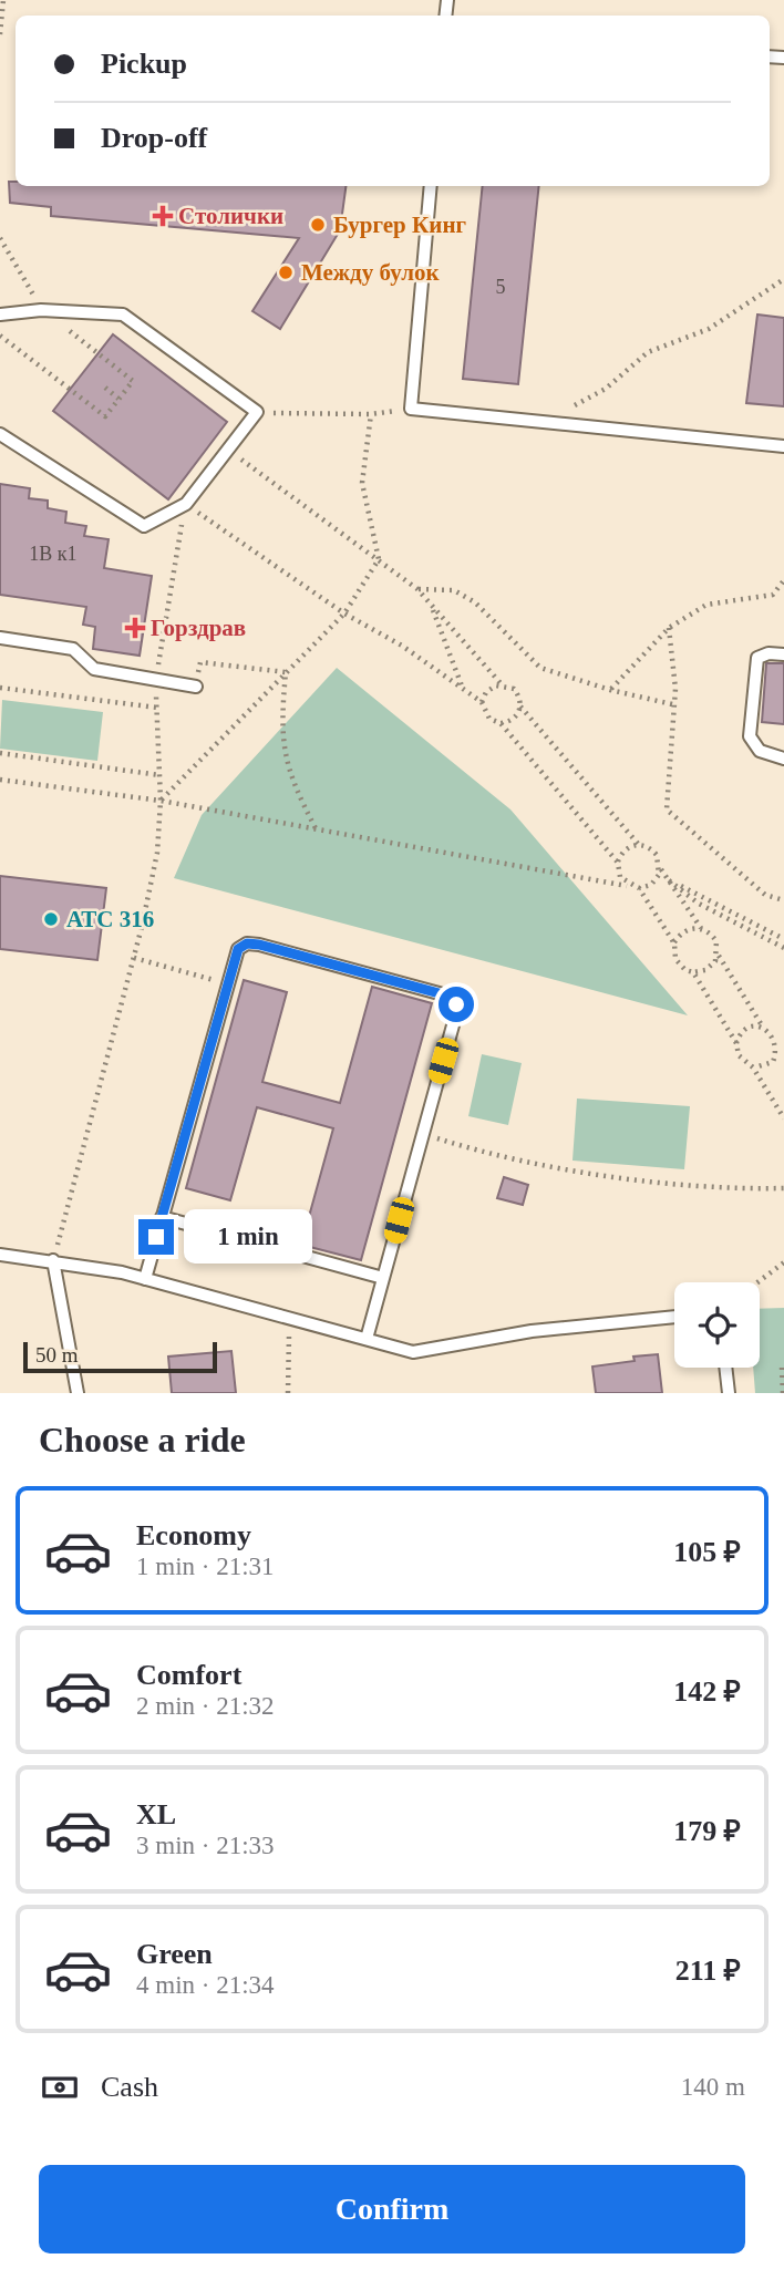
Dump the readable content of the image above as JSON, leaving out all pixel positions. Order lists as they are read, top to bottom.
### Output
{
  "places": {
    "health": ["Столички", "Горздрав"],
    "other": ["Бургер Кинг", "Между булок", "АТС 316"]
  },
  "house_numbers": ["5", "1В к1"],
  "scale_bar": "50 m",
  "page": {
    "banner": ["Pickup", "Drop-off"],
    "bubble": "1 min",
    "scale": "50 m",
    "heading": "Choose a ride",
    "list": [
      {
        "name": "Economy",
        "note": "1 min · 21:31",
        "value": "105 ₽"
      },
      {
        "name": "Comfort",
        "note": "2 min · 21:32",
        "value": "142 ₽"
      },
      {
        "name": "XL",
        "note": "3 min · 21:33",
        "value": "179 ₽"
      },
      {
        "name": "Green",
        "note": "4 min · 21:34",
        "value": "211 ₽"
      }
    ],
    "pay": ["Cash", "140 m"],
    "buttons": "Confirm"
  }
}
